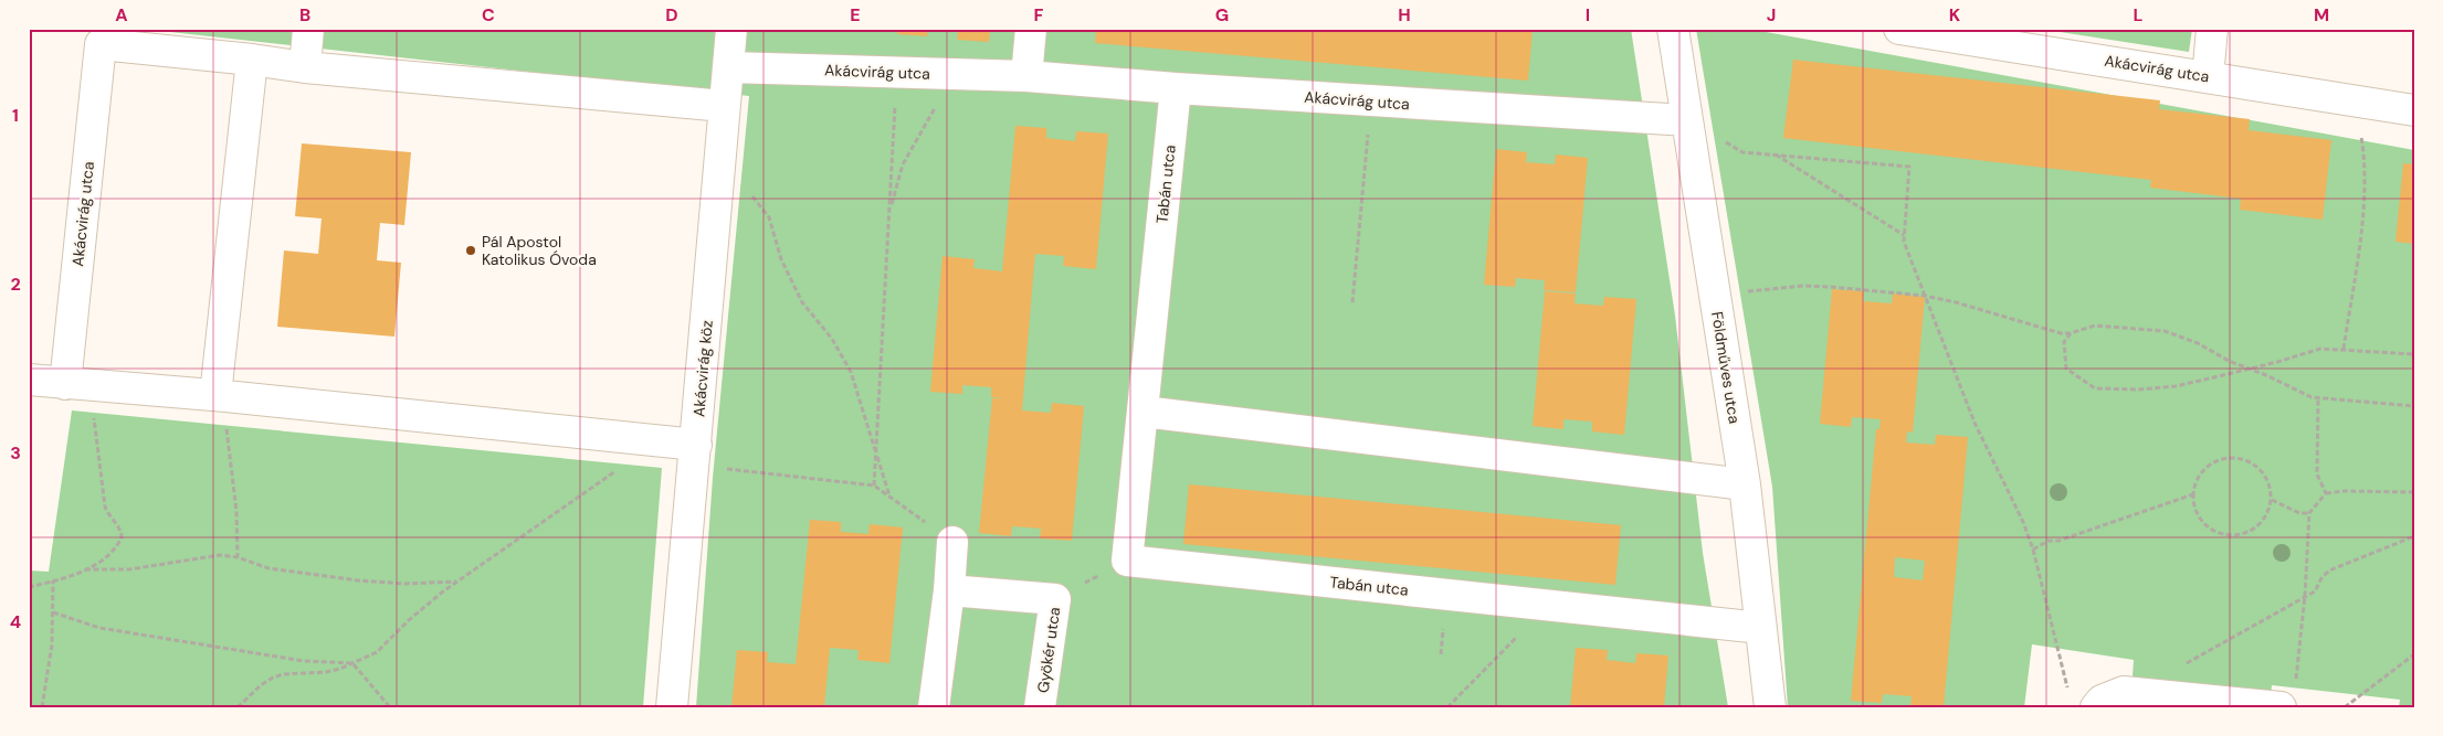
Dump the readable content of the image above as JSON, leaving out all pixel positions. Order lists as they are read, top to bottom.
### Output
{
  "streets": {
    "street": [
      "Akácvirág utca",
      "Tabán utca",
      "Földműves utca",
      "Akácvirág köz",
      "Gyökér utca"
    ]
  },
  "crossings": [
    ["Akácvirág utca", "Tabán utca"],
    ["Akácvirág utca", "Földműves utca"],
    ["Akácvirág utca", "Akácvirág köz"],
    ["Tabán utca", "Földműves utca"]
  ],
  "places": ["Pál Apostol Katolikus Óvoda"],
  "grid": {
    "columns": [
      "A",
      "B",
      "C",
      "D",
      "E",
      "F",
      "G",
      "H",
      "I",
      "J",
      "K",
      "L",
      "M"
    ],
    "rows": [
      "1",
      "2",
      "3",
      "4"
    ]
  }
}
